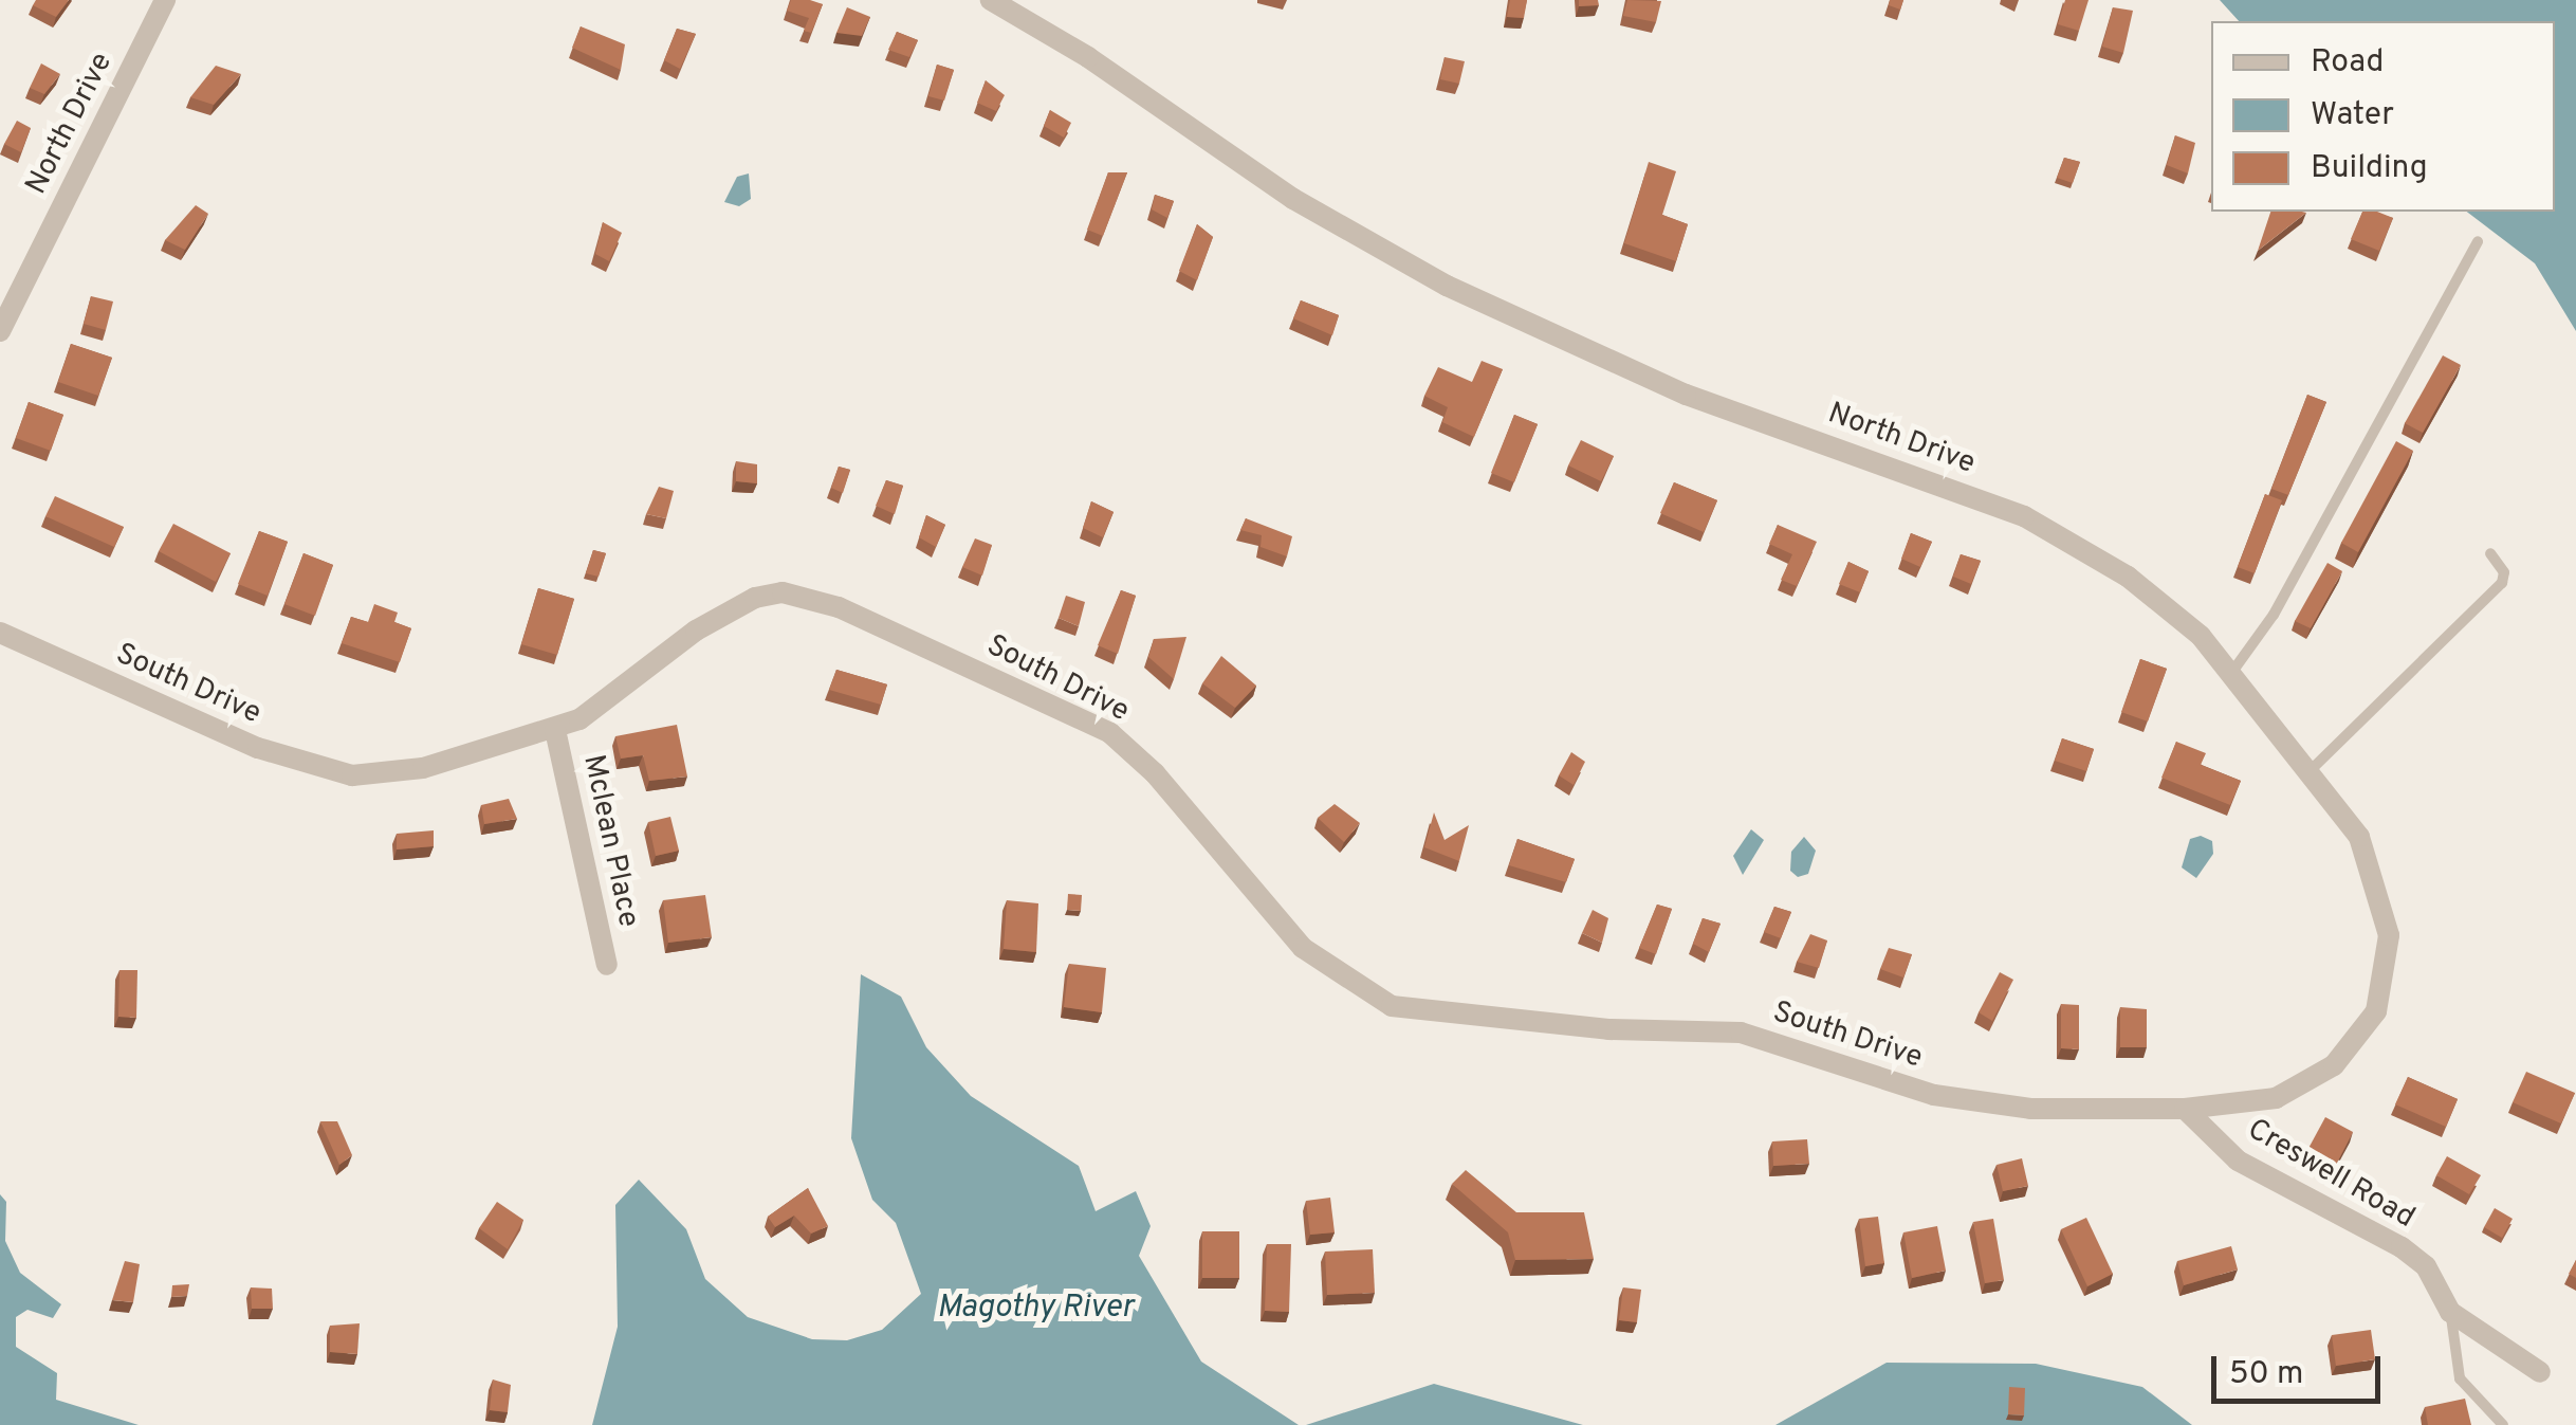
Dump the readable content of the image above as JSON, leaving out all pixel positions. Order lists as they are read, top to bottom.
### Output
{
  "streets": {
    "street": [
      "North Drive",
      "South Drive",
      "Mclean Place",
      "Creswell Road"
    ]
  },
  "crossings": [
    ["North Drive", "South Drive"],
    ["North Drive", "Creswell Road"],
    ["South Drive", "Mclean Place"],
    ["South Drive", "Creswell Road"]
  ],
  "water": ["Magothy River"],
  "legend": ["Road", "Water", "Building"],
  "scale_bar": "50 m"
}
